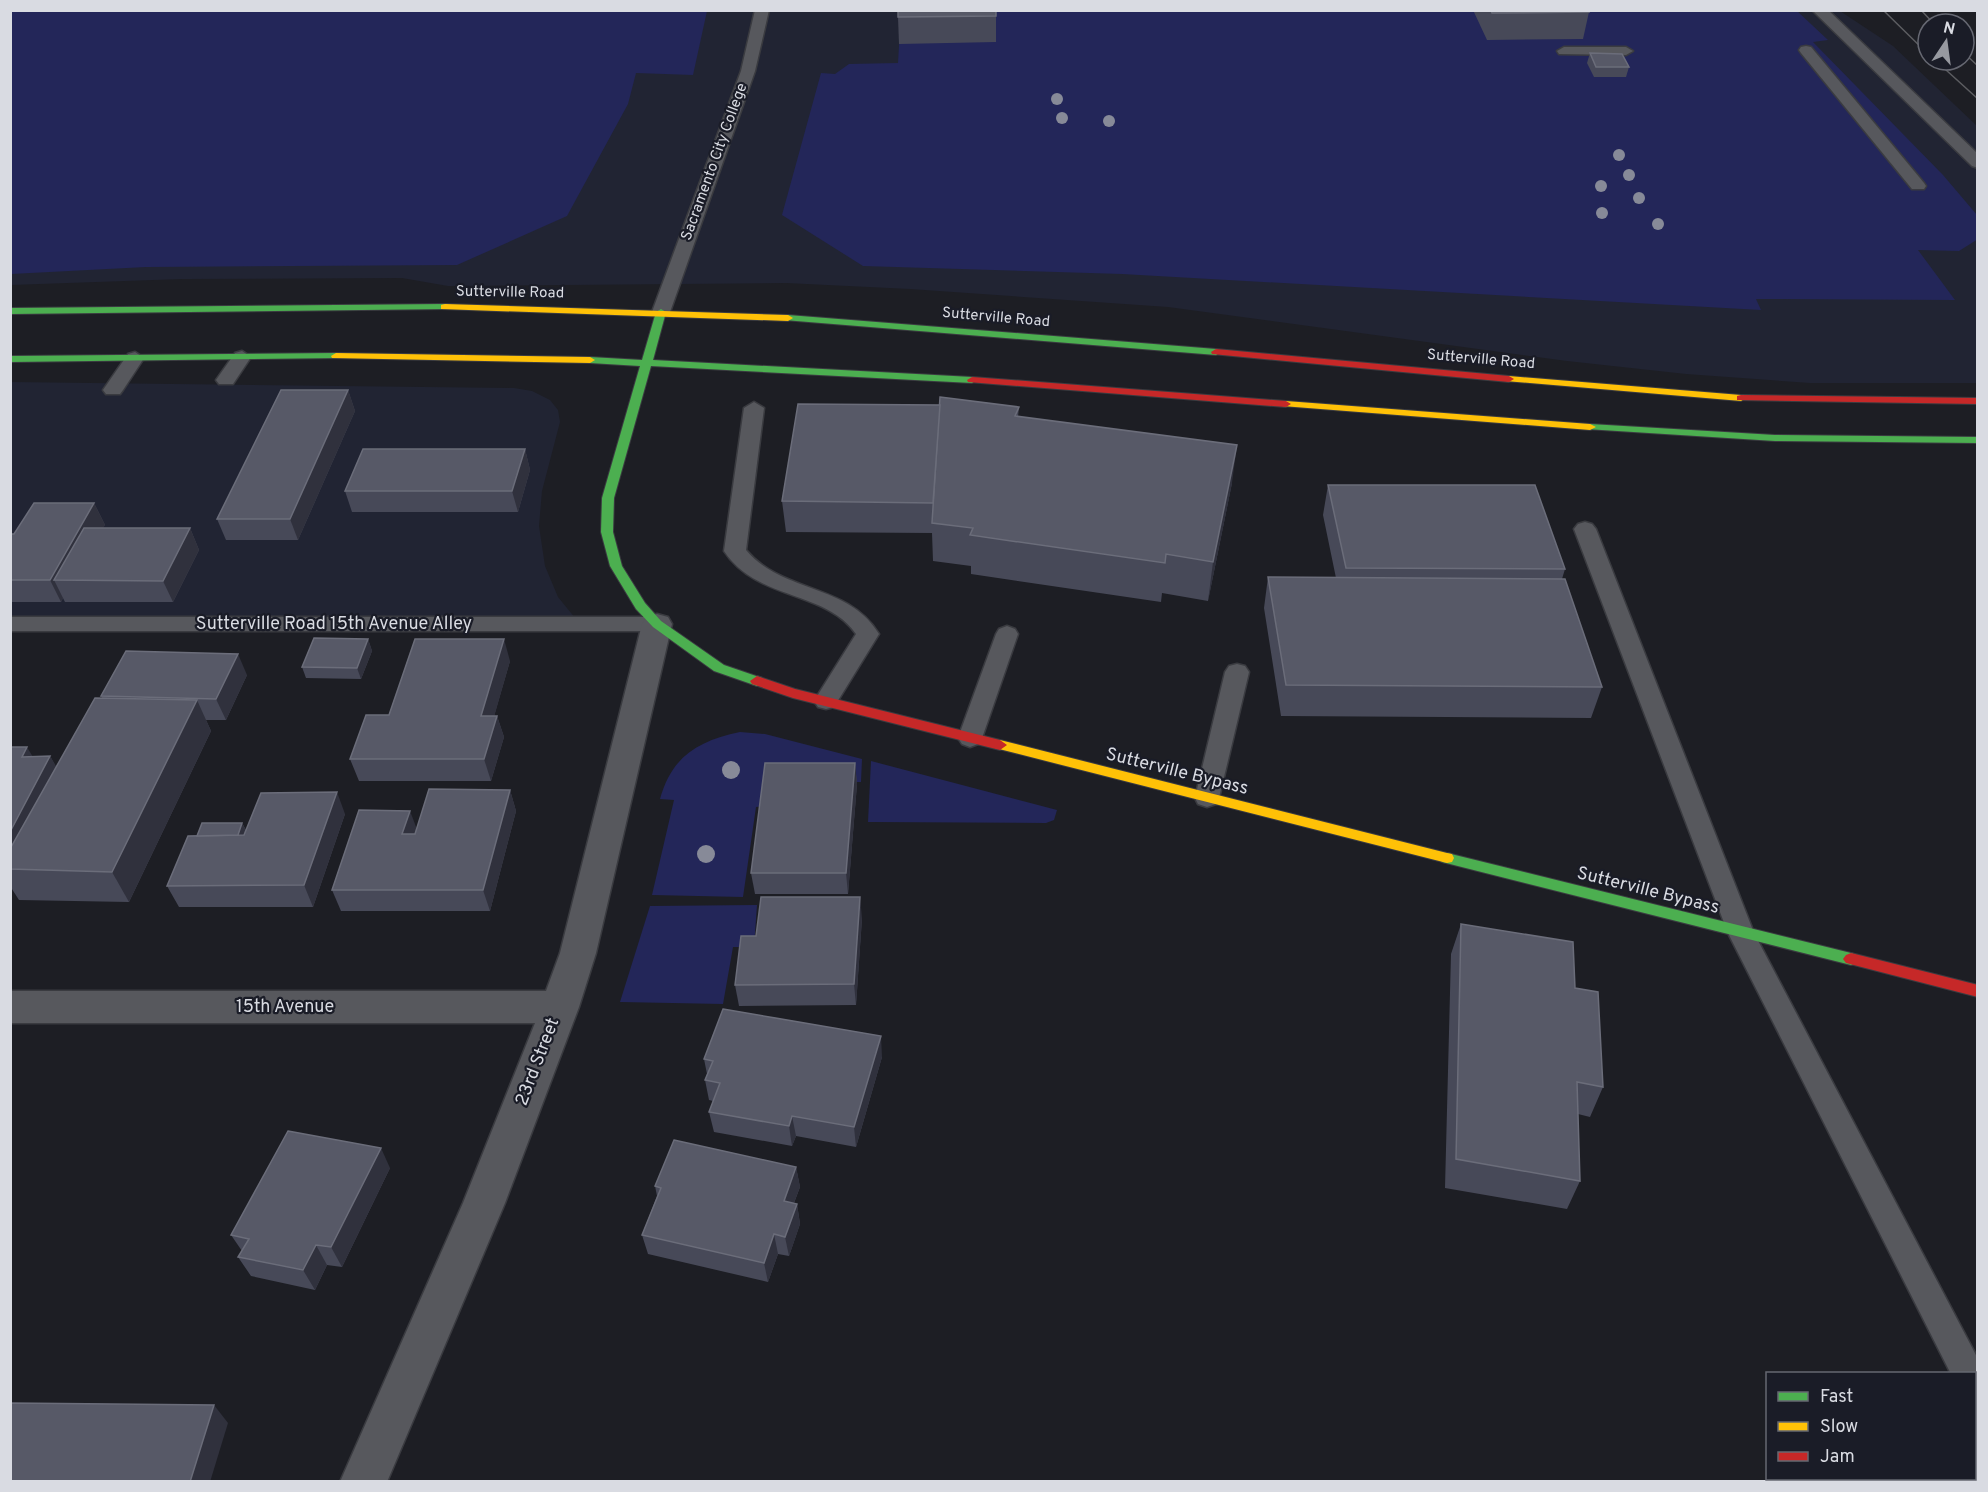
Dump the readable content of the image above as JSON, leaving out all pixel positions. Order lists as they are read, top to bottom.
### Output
{
  "streets": {
    "main road": ["Sutterville Road", "Sutterville Bypass"],
    "street": ["15th Avenue", "23rd Street"],
    "lane": ["Sacramento City College", "Sutterville Road 15th Avenue Alley"]
  },
  "crossings": [
    ["Sacramento City College", "Sutterville Road"],
    ["Sacramento City College", "Sutterville Bypass"],
    ["Sutterville Road", "Sutterville Bypass"],
    ["Sutterville Road 15th Avenue Alley", "Sutterville Bypass"],
    ["Sutterville Road 15th Avenue Alley", "23rd Street"],
    ["Sutterville Bypass", "23rd Street"],
    ["15th Avenue", "23rd Street"]
  ],
  "legend": ["Fast", "Slow", "Jam"],
  "north": "top"
}
